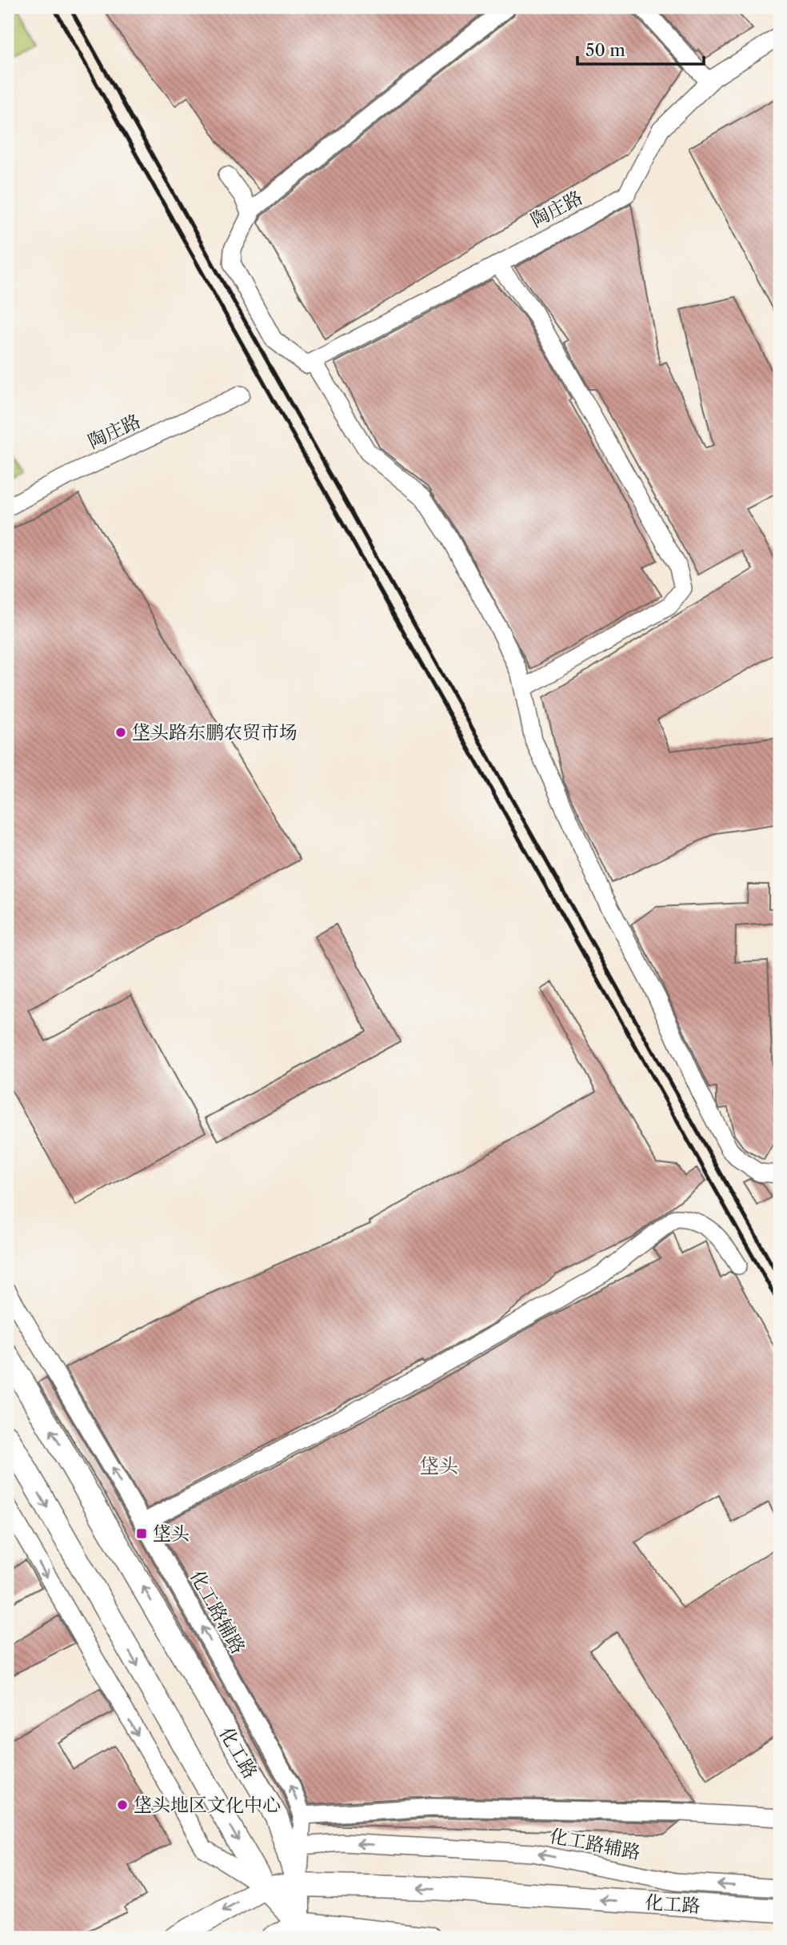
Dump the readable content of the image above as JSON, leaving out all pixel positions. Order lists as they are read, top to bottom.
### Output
{
  "streets": {
    "main road": ["化工路"],
    "street": ["陶庄路", "化工路辅路"]
  },
  "crossings": [
    ["化工路辅路", "化工路"]
  ],
  "districts": ["垡头"],
  "places": {
    "other": ["垡头路东鹏农贸市场", "垡头地区文化中心"],
    "transit": ["垡头"]
  },
  "scale_bar": "50 m"
}
